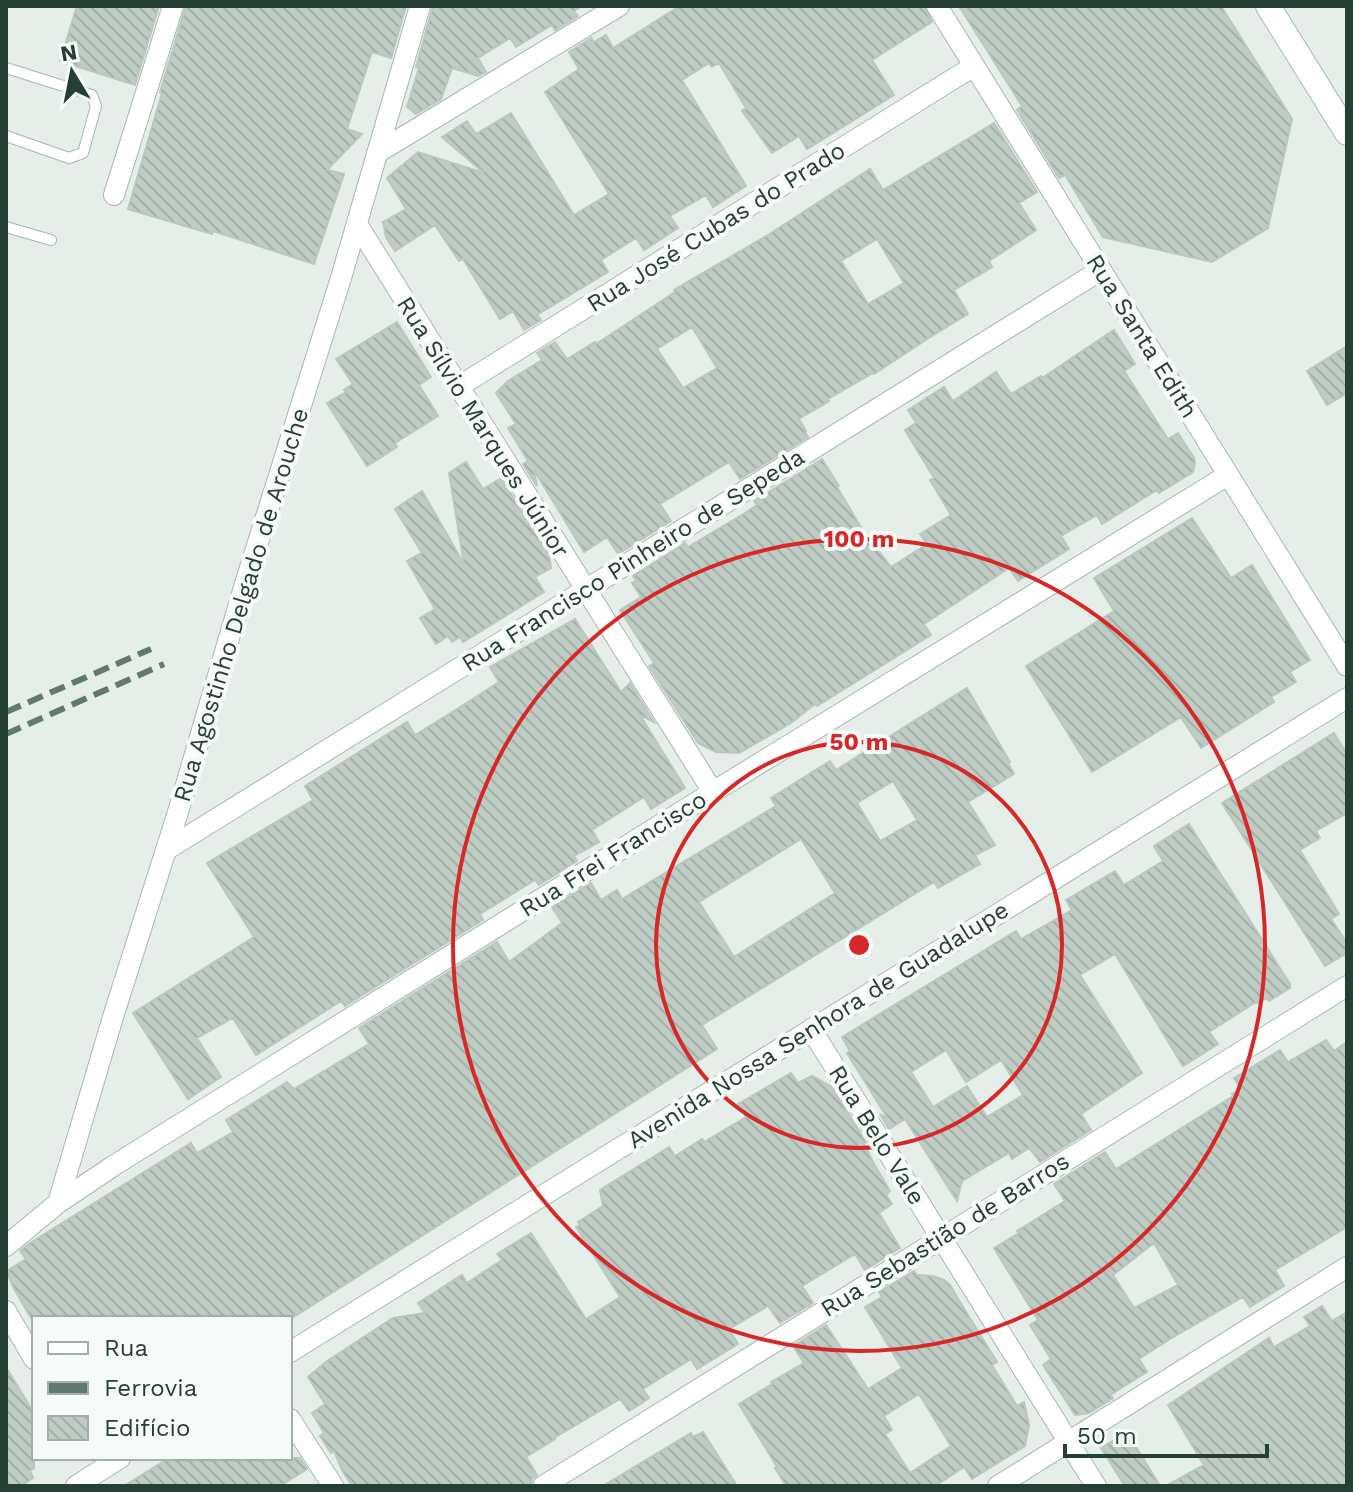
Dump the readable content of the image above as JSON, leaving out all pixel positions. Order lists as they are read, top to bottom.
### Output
{
  "streets": {
    "street": [
      "Rua José Cubas do Prado",
      "Rua Santa Edith",
      "Rua Sílvio Marques Júnior",
      "Rua Francisco Pinheiro de Sepeda",
      "Rua Agostinho Delgado de Arouche",
      "Rua Frei Francisco",
      "Avenida Nossa Senhora de Guadalupe",
      "Rua Belo Vale",
      "Rua Sebastião de Barros"
    ]
  },
  "crossings": [
    ["Rua José Cubas do Prado", "Rua Santa Edith"],
    ["Rua José Cubas do Prado", "Rua Sílvio Marques Júnior"],
    ["Rua Santa Edith", "Rua Francisco Pinheiro de Sepeda"],
    ["Rua Santa Edith", "Rua Frei Francisco"],
    ["Rua Sílvio Marques Júnior", "Rua Francisco Pinheiro de Sepeda"],
    ["Rua Sílvio Marques Júnior", "Rua Agostinho Delgado de Arouche"],
    ["Rua Sílvio Marques Júnior", "Rua Frei Francisco"],
    ["Rua Francisco Pinheiro de Sepeda", "Rua Agostinho Delgado de Arouche"],
    ["Rua Agostinho Delgado de Arouche", "Rua Frei Francisco"],
    ["Avenida Nossa Senhora de Guadalupe", "Rua Belo Vale"],
    ["Rua Belo Vale", "Rua Sebastião de Barros"]
  ],
  "legend": ["Rua", "Ferrovia", "Edifício"],
  "scale_bar": "50 m",
  "north": "top",
  "rings": ["100 m", "50 m"]
}
